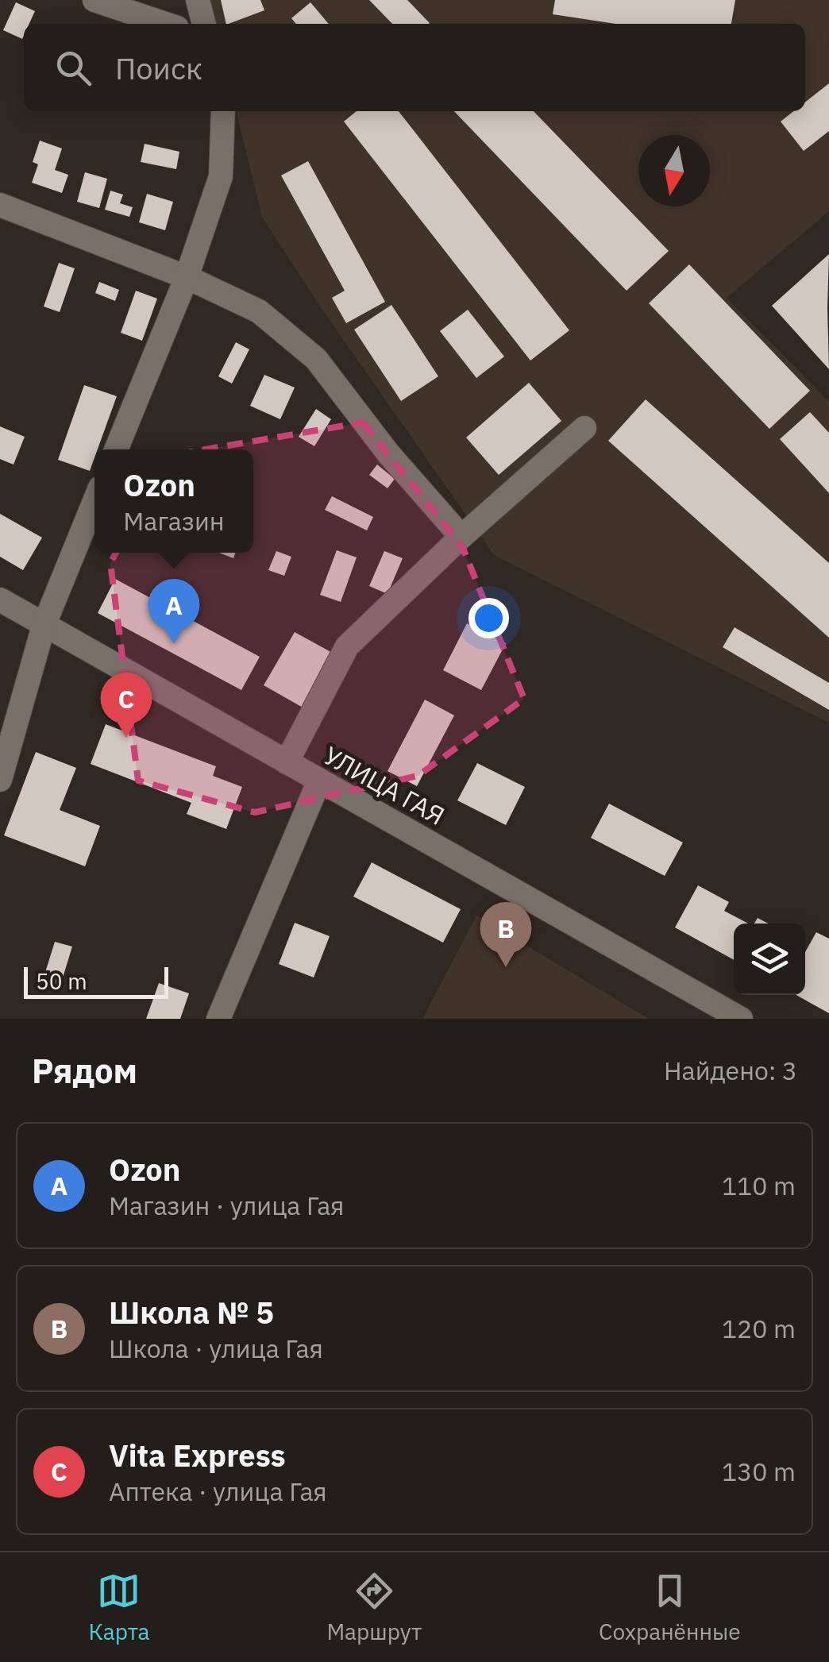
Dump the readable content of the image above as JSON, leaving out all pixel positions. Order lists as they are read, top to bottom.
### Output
{
  "streets": {
    "street": ["УЛИЦА ГАЯ"]
  },
  "scale_bar": "50 m",
  "north": "bottom",
  "page": {
    "search": "Поиск",
    "popup": ["Ozon", "Магазин"],
    "pins": ["A", "C", "B"],
    "scale": "50 m",
    "heading": ["Рядом", "Найдено: 3"],
    "list": [
      {
        "mark": "A",
        "name": "Ozon",
        "note": "Магазин · улица Гая",
        "value": "110 m"
      },
      {
        "mark": "B",
        "name": "Школа № 5",
        "note": "Школа · улица Гая",
        "value": "120 m"
      },
      {
        "mark": "C",
        "name": "Vita Express",
        "note": "Аптека · улица Гая",
        "value": "130 m"
      }
    ],
    "nav": ["Карта", "Маршрут", "Сохранённые"]
  }
}
